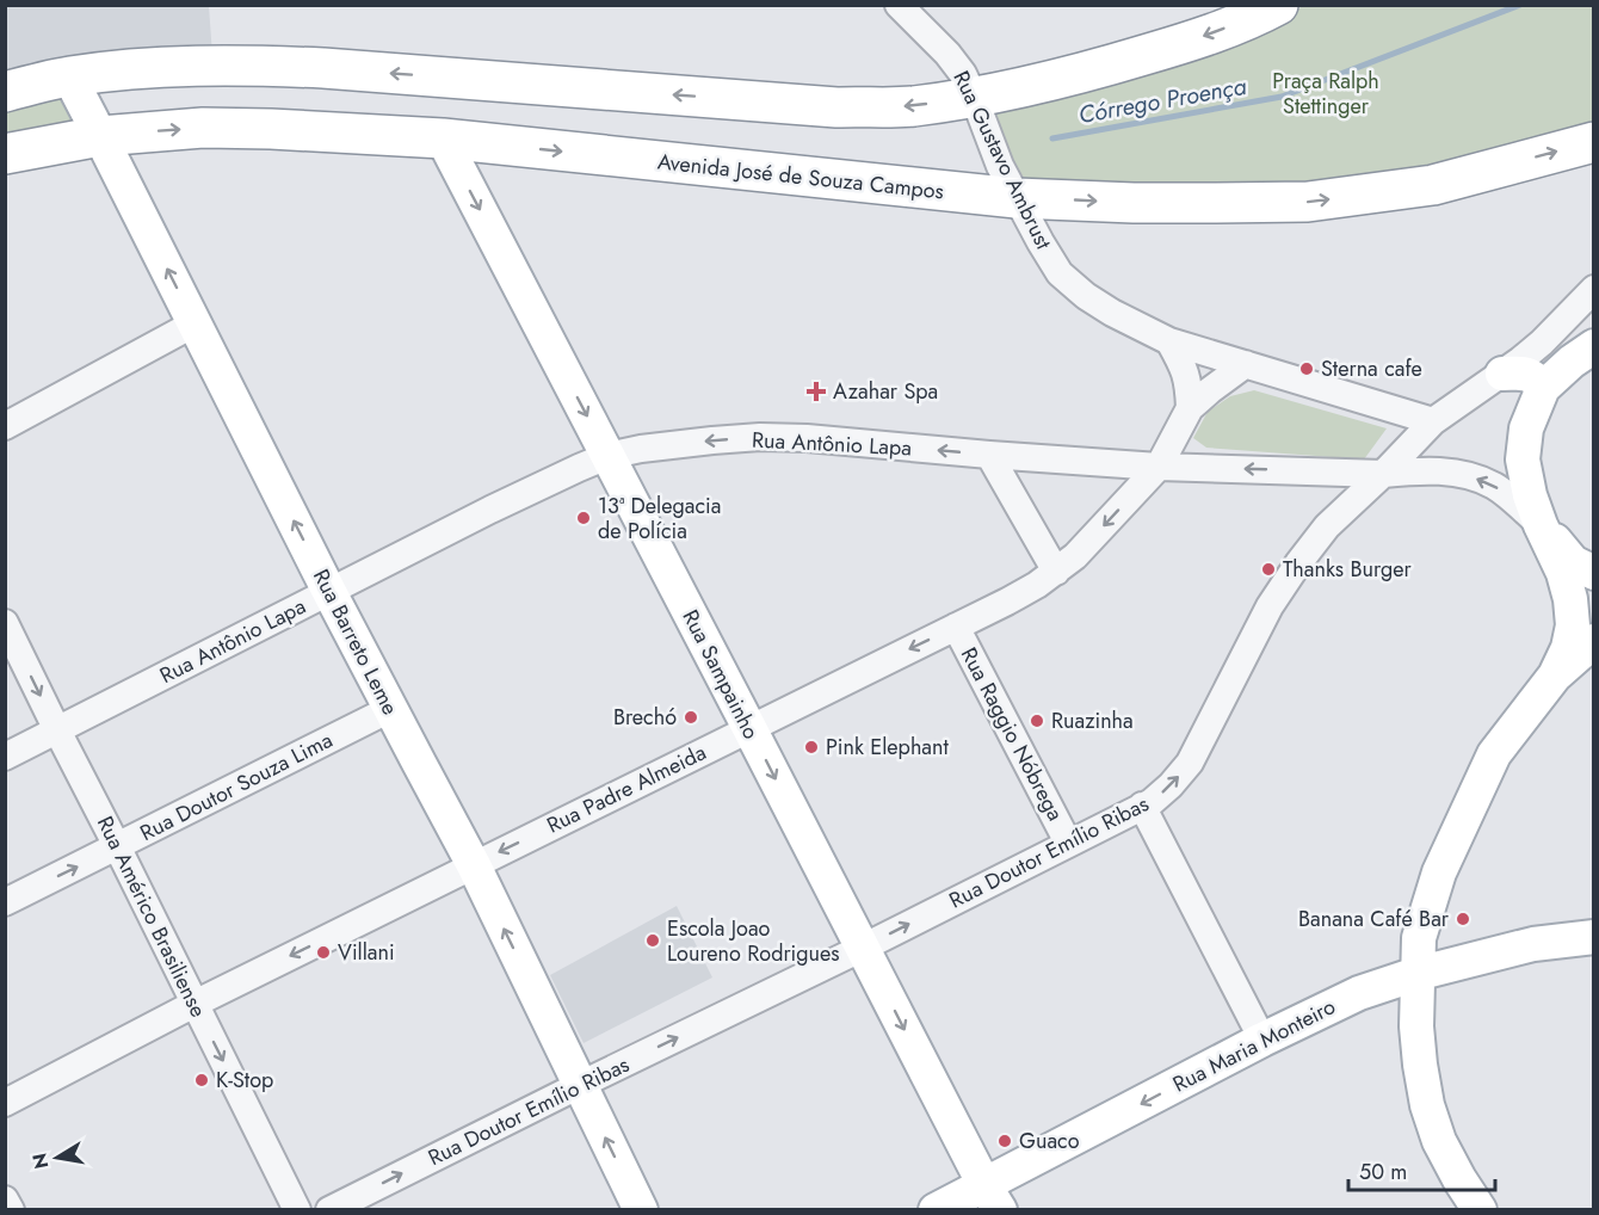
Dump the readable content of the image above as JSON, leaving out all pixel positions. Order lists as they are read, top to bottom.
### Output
{
  "streets": {
    "highway": ["Avenida José de Souza Campos"],
    "main road": ["Rua Barreto Leme", "Rua Sampainho", "Rua Maria Monteiro"],
    "street": [
      "Rua Gustavo Ambrust",
      "Rua Antônio Lapa",
      "Rua Raggio Nóbrega",
      "Rua Doutor Souza Lima",
      "Rua Padre Almeida",
      "Rua Doutor Emílio Ribas",
      "Rua Américo Brasiliense"
    ]
  },
  "crossings": [
    ["Rua Gustavo Ambrust", "Avenida José de Souza Campos"],
    ["Rua Gustavo Ambrust", "Rua Doutor Emílio Ribas"],
    ["Avenida José de Souza Campos", "Rua Barreto Leme"],
    ["Avenida José de Souza Campos", "Rua Sampainho"],
    ["Rua Antônio Lapa", "Rua Barreto Leme"],
    ["Rua Antônio Lapa", "Rua Sampainho"],
    ["Rua Antônio Lapa", "Rua Padre Almeida"],
    ["Rua Antônio Lapa", "Rua Doutor Emílio Ribas"],
    ["Rua Antônio Lapa", "Rua Américo Brasiliense"],
    ["Rua Barreto Leme", "Rua Doutor Souza Lima"],
    ["Rua Barreto Leme", "Rua Padre Almeida"],
    ["Rua Barreto Leme", "Rua Doutor Emílio Ribas"],
    ["Rua Sampainho", "Rua Padre Almeida"],
    ["Rua Sampainho", "Rua Doutor Emílio Ribas"],
    ["Rua Sampainho", "Rua Maria Monteiro"],
    ["Rua Raggio Nóbrega", "Rua Padre Almeida"],
    ["Rua Raggio Nóbrega", "Rua Doutor Emílio Ribas"],
    ["Rua Doutor Souza Lima", "Rua Américo Brasiliense"],
    ["Rua Padre Almeida", "Rua Américo Brasiliense"]
  ],
  "one_way": [
    "Rua Antônio Lapa",
    "Rua Barreto Leme",
    "Rua Sampainho",
    "Rua Padre Almeida",
    "Rua Doutor Emílio Ribas",
    "Rua Américo Brasiliense",
    "Rua Maria Monteiro"
  ],
  "water": ["Córrego Proença"],
  "parks": ["Praça Ralph Stettinger"],
  "places": {
    "other": [
      "Sterna cafe",
      "13ª Delegacia de Polícia",
      "Thanks Burger",
      "Brechó",
      "Ruazinha",
      "Pink Elephant",
      "Banana Café Bar",
      "Escola Joao Loureno Rodrigues",
      "Villani",
      "K-Stop",
      "Guaco"
    ],
    "health": ["Azahar Spa"]
  },
  "scale_bar": "50 m",
  "north": "left"
}
